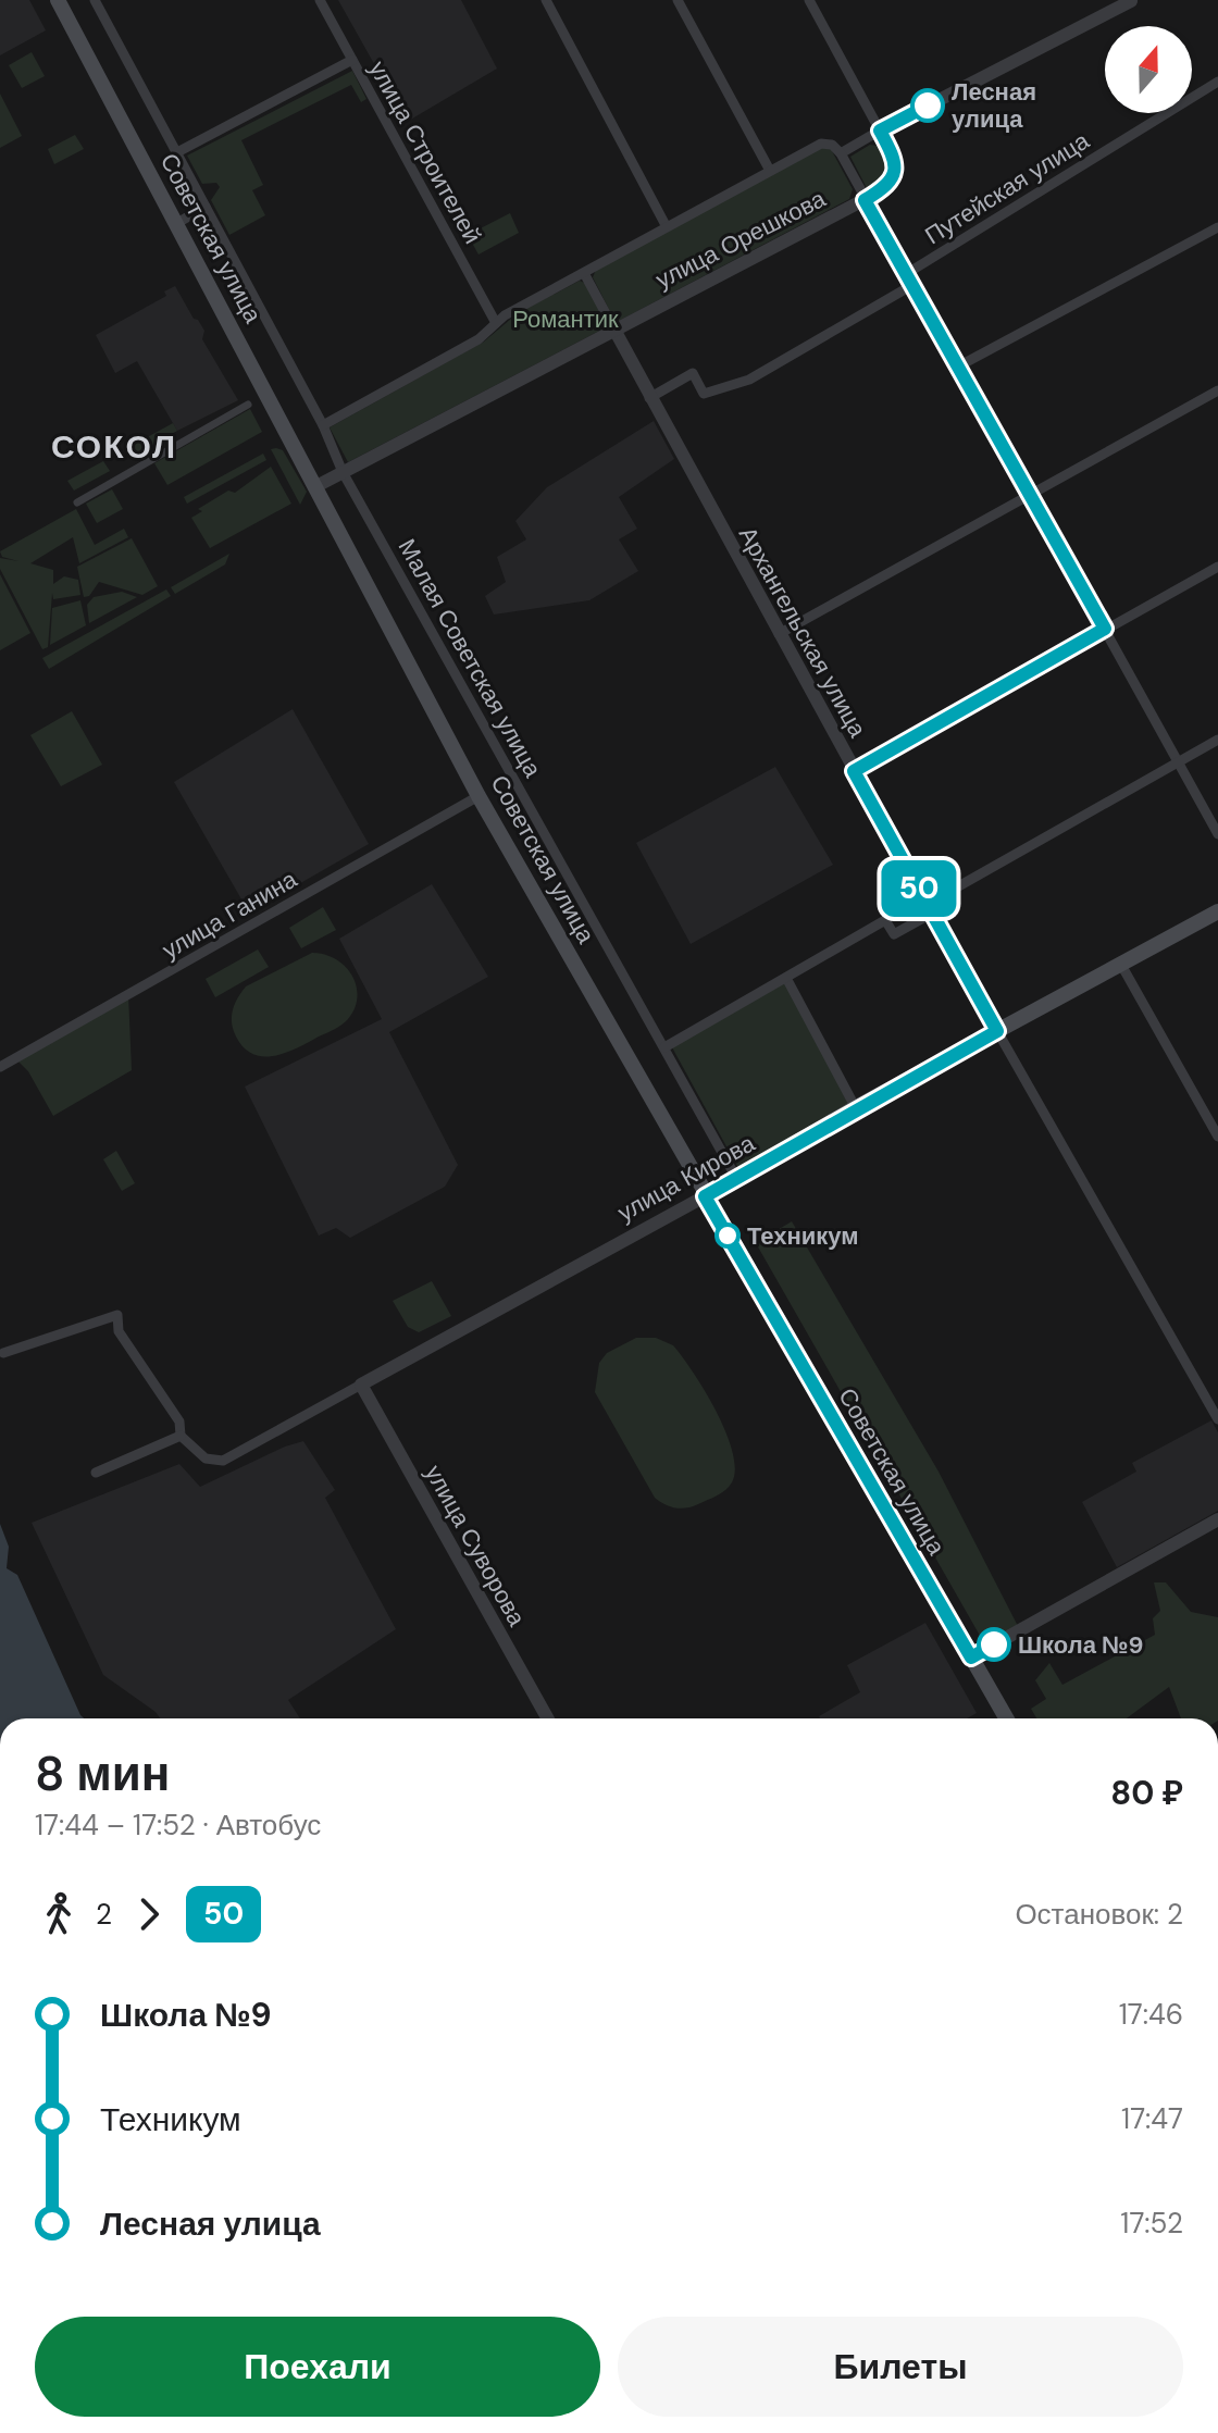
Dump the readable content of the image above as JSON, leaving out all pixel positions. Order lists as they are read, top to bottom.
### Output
{
  "streets": {
    "main road": ["Советская улица", "улица Кирова"],
    "street": [
      "улица Строителей",
      "Путейская улица",
      "улица Орешкова",
      "Архангельская улица",
      "Малая Советская улица",
      "улица Ганина",
      "улица Суворова"
    ]
  },
  "crossings": [
    ["улица Строителей", "улица Орешкова"],
    ["Советская улица", "улица Орешкова"],
    ["Советская улица", "улица Ганина"],
    ["Советская улица", "улица Кирова"],
    ["улица Орешкова", "Архангельская улица"],
    ["улица Орешкова", "Малая Советская улица"],
    ["Архангельская улица", "улица Кирова"],
    ["Малая Советская улица", "улица Кирова"],
    ["улица Кирова", "улица Суворова"]
  ],
  "districts": ["СОКОЛ"],
  "parks": ["Романтик"],
  "places": ["Лесная улица", "Техникум", "Школа №9"],
  "lines": ["bus line 50"],
  "north": "top",
  "page": {
    "on_map": "50",
    "heading": ["8 мин", "17:44 – 17:52 · Автобус", "80 ₽"],
    "legs": ["2", "50", "Остановок: 2"],
    "list": [
      {
        "name": "Школа №9",
        "value": "17:46"
      },
      {
        "name": "Техникум",
        "value": "17:47"
      },
      {
        "name": "Лесная улица",
        "value": "17:52"
      }
    ],
    "buttons": ["Поехали", "Билеты"]
  }
}
